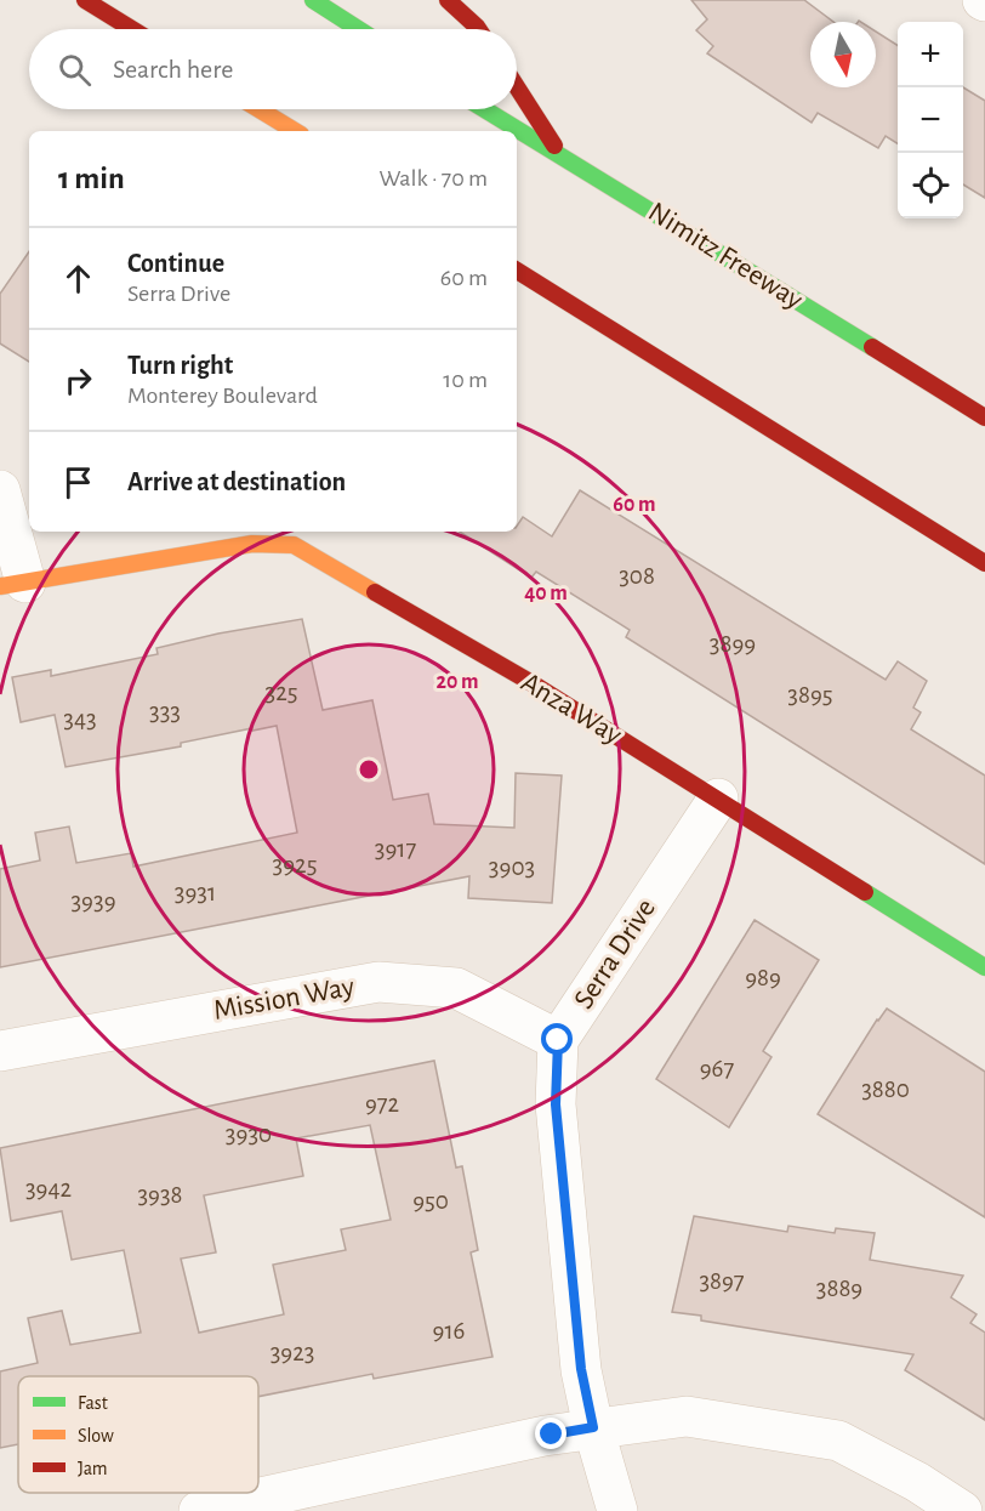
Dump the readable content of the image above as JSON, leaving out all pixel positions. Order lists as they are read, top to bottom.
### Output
{
  "streets": {
    "main road": ["Nimitz Freeway", "Anza Way"],
    "street": ["Serra Drive", "Mission Way"]
  },
  "crossings": [
    ["Anza Way", "Serra Drive"],
    ["Serra Drive", "Mission Way"]
  ],
  "house_numbers": [
    "308",
    "3899",
    "325",
    "3895",
    "333",
    "343",
    "3917",
    "3925",
    "3903",
    "3931",
    "3939",
    "989",
    "967",
    "3880",
    "972",
    "3930",
    "3942",
    "3938",
    "950",
    "3897",
    "3889",
    "916",
    "3923"
  ],
  "legend": ["Fast", "Slow", "Jam"],
  "north": "bottom",
  "page": {
    "map_buttons": ["+", "−"],
    "search": "Search here",
    "heading": ["1 min", "Walk · 70 m"],
    "list": [
      ["Continue", "Serra Drive", "60 m"],
      ["Turn right", "Monterey Boulevard", "10 m"],
      "Arrive at destination"
    ]
  },
  "rings": ["60 m", "40 m", "20 m"]
}
